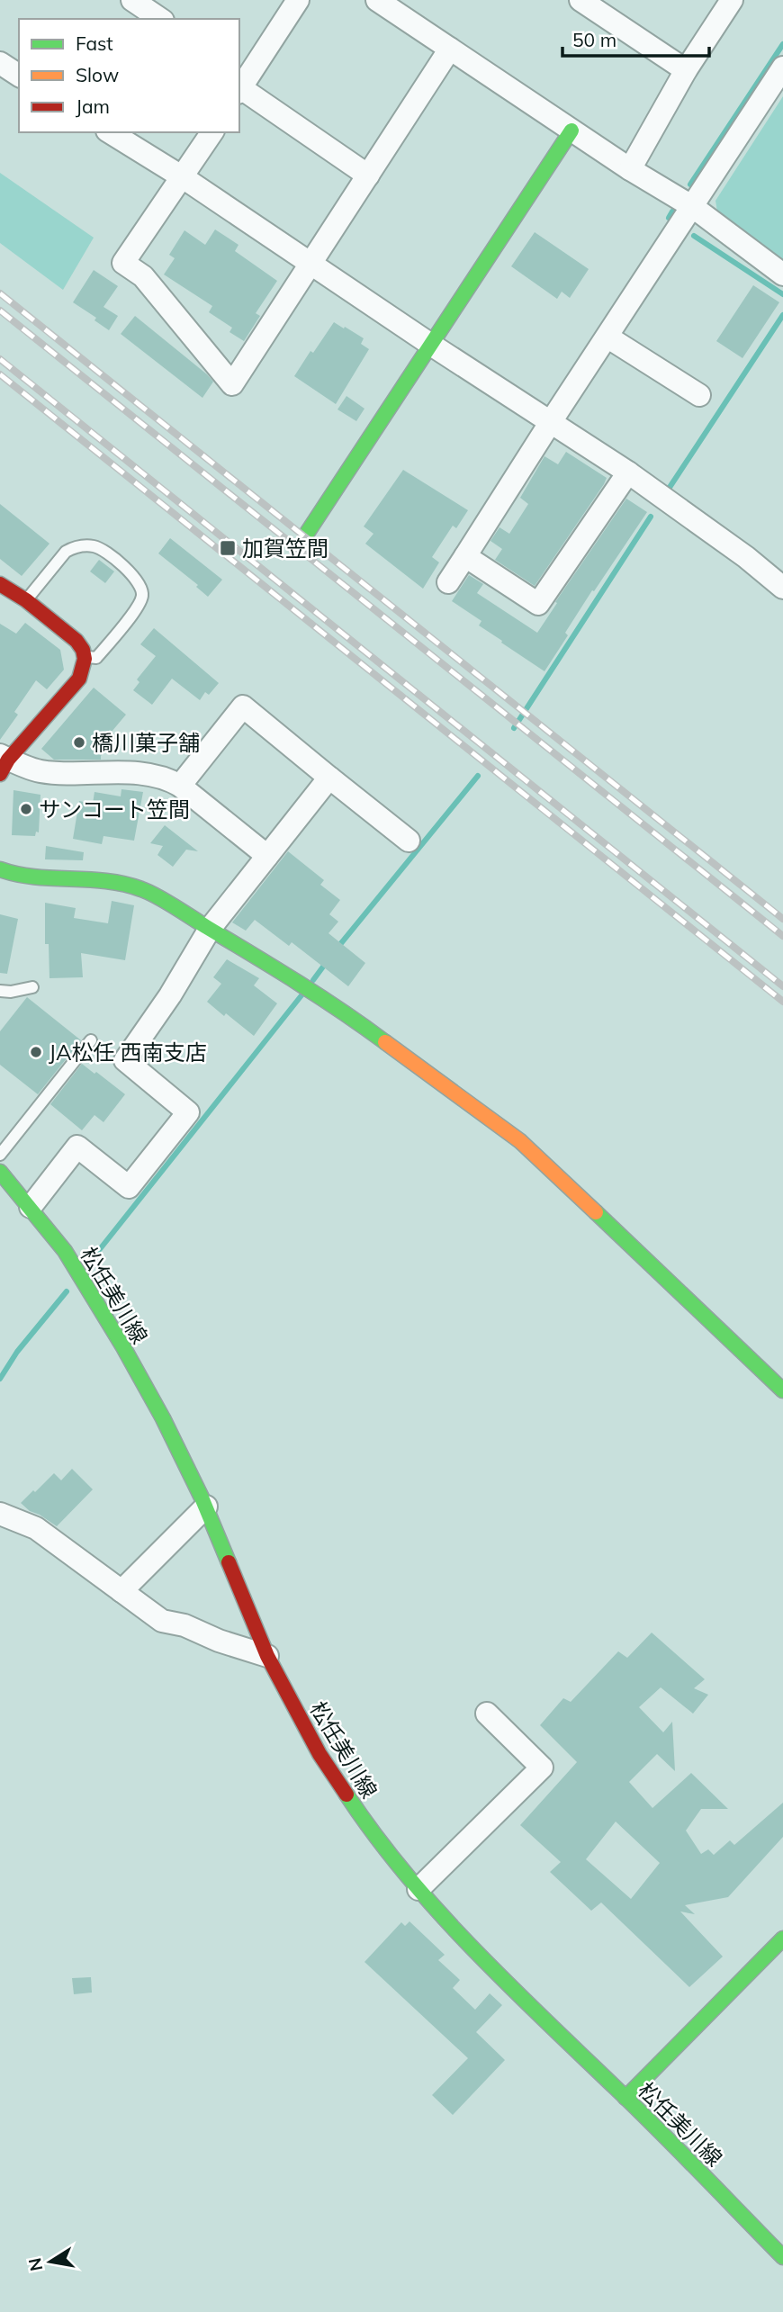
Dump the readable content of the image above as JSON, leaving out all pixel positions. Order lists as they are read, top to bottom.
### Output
{
  "streets": {
    "street": ["松任美川線"]
  },
  "places": {
    "transit": ["加賀笠間"],
    "other": ["橋川菓子舗", "サンコート笠間", "JA松任 西南支店"]
  },
  "legend": ["Fast", "Slow", "Jam"],
  "scale_bar": "50 m",
  "north": "left"
}
